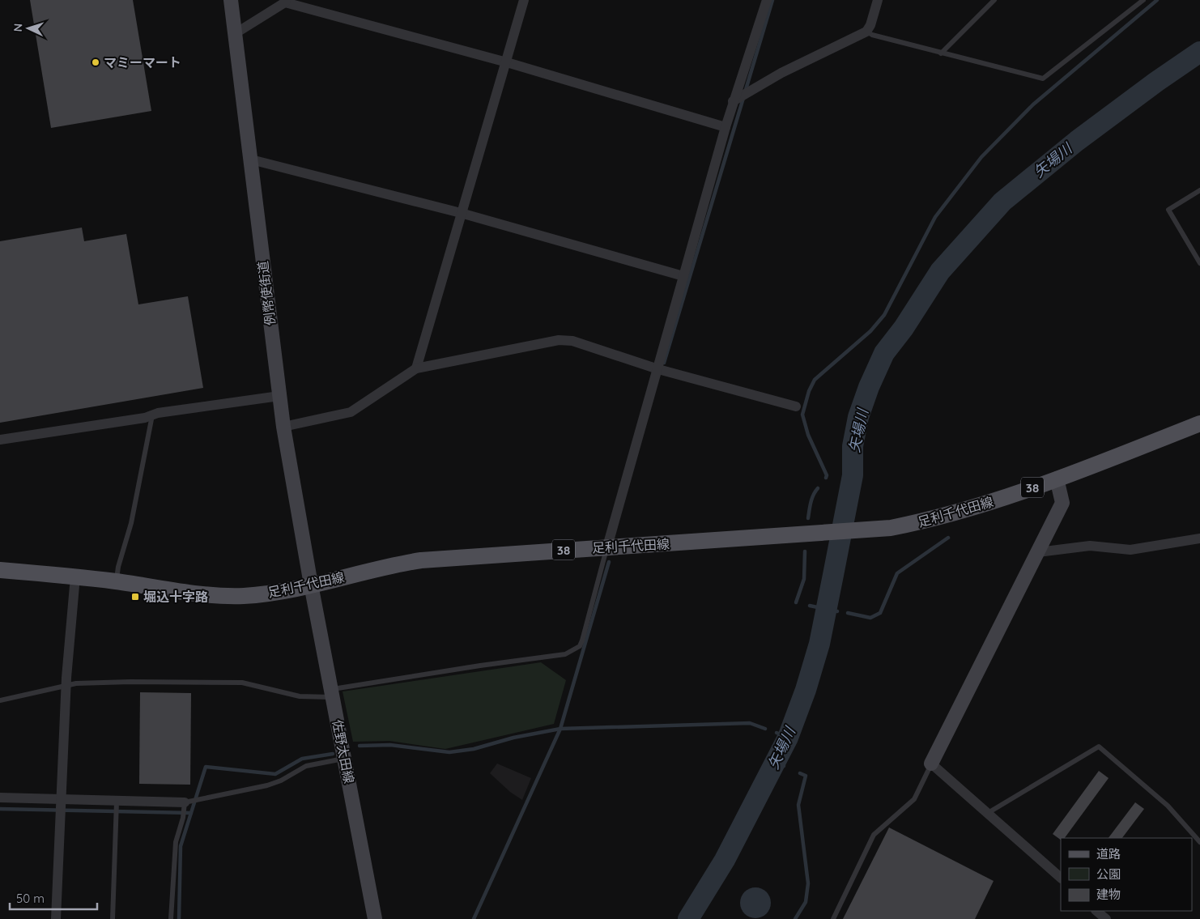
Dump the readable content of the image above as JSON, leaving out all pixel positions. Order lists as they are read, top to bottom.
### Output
{
  "streets": {
    "main road": [
      "例幣使街道",
      "38",
      "足利千代田線",
      "佐野太田線"
    ]
  },
  "crossings": [
    ["例幣使街道", "足利千代田線"],
    ["例幣使街道", "佐野太田線"],
    ["足利千代田線", "佐野太田線"]
  ],
  "water": ["矢場川"],
  "places": {
    "other": ["マミーマート"],
    "transit": ["堀込十字路"]
  },
  "legend": ["道路", "公園", "建物"],
  "scale_bar": "50 m",
  "north": "left"
}
